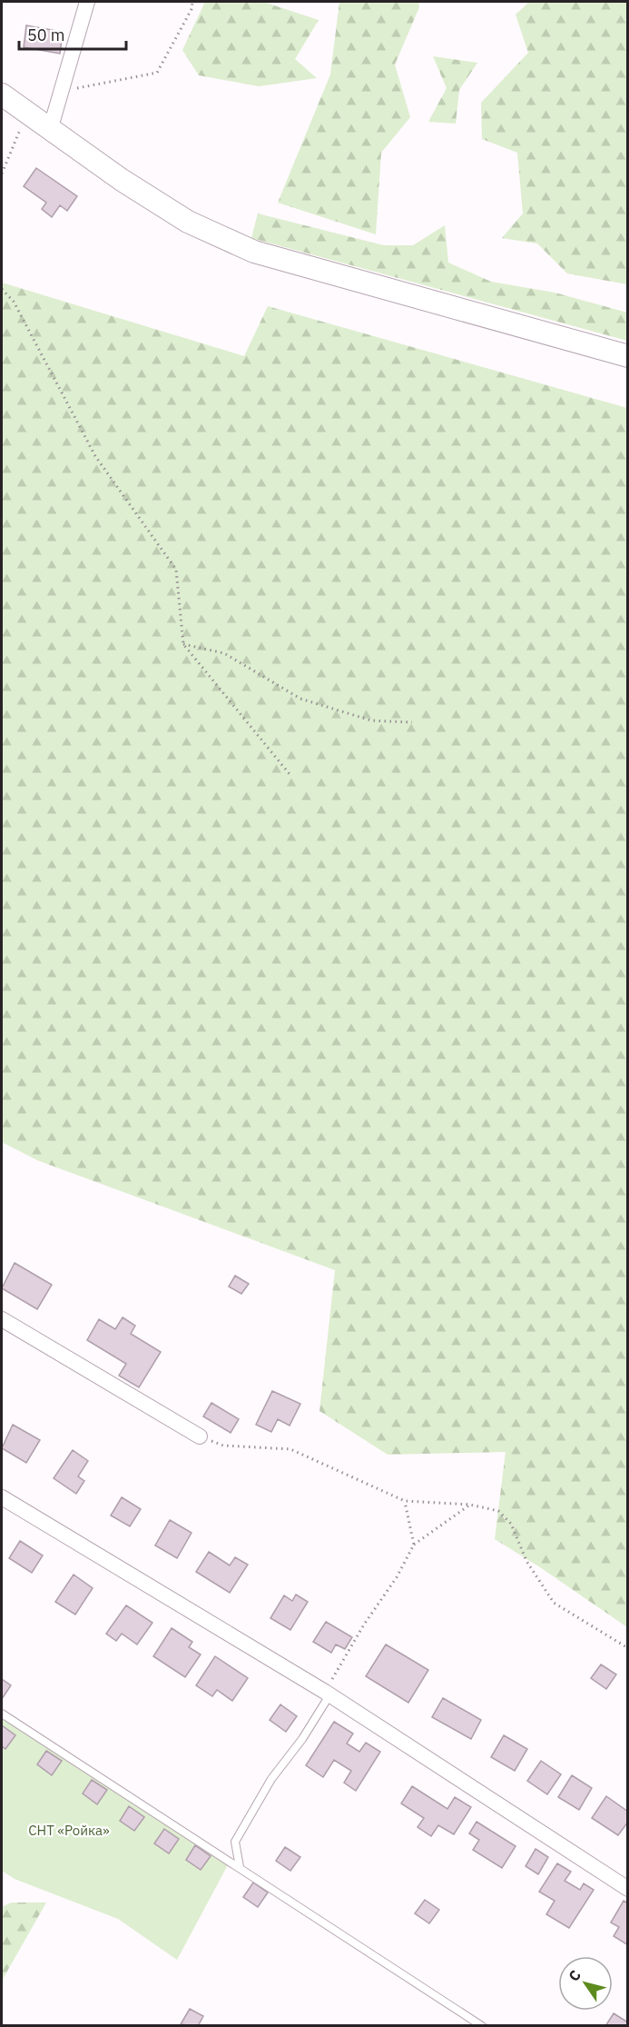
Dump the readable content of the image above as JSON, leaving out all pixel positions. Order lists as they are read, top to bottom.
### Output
{
  "parks": ["СНТ «Ройка»"],
  "scale_bar": "50 m",
  "north": "top left"
}
